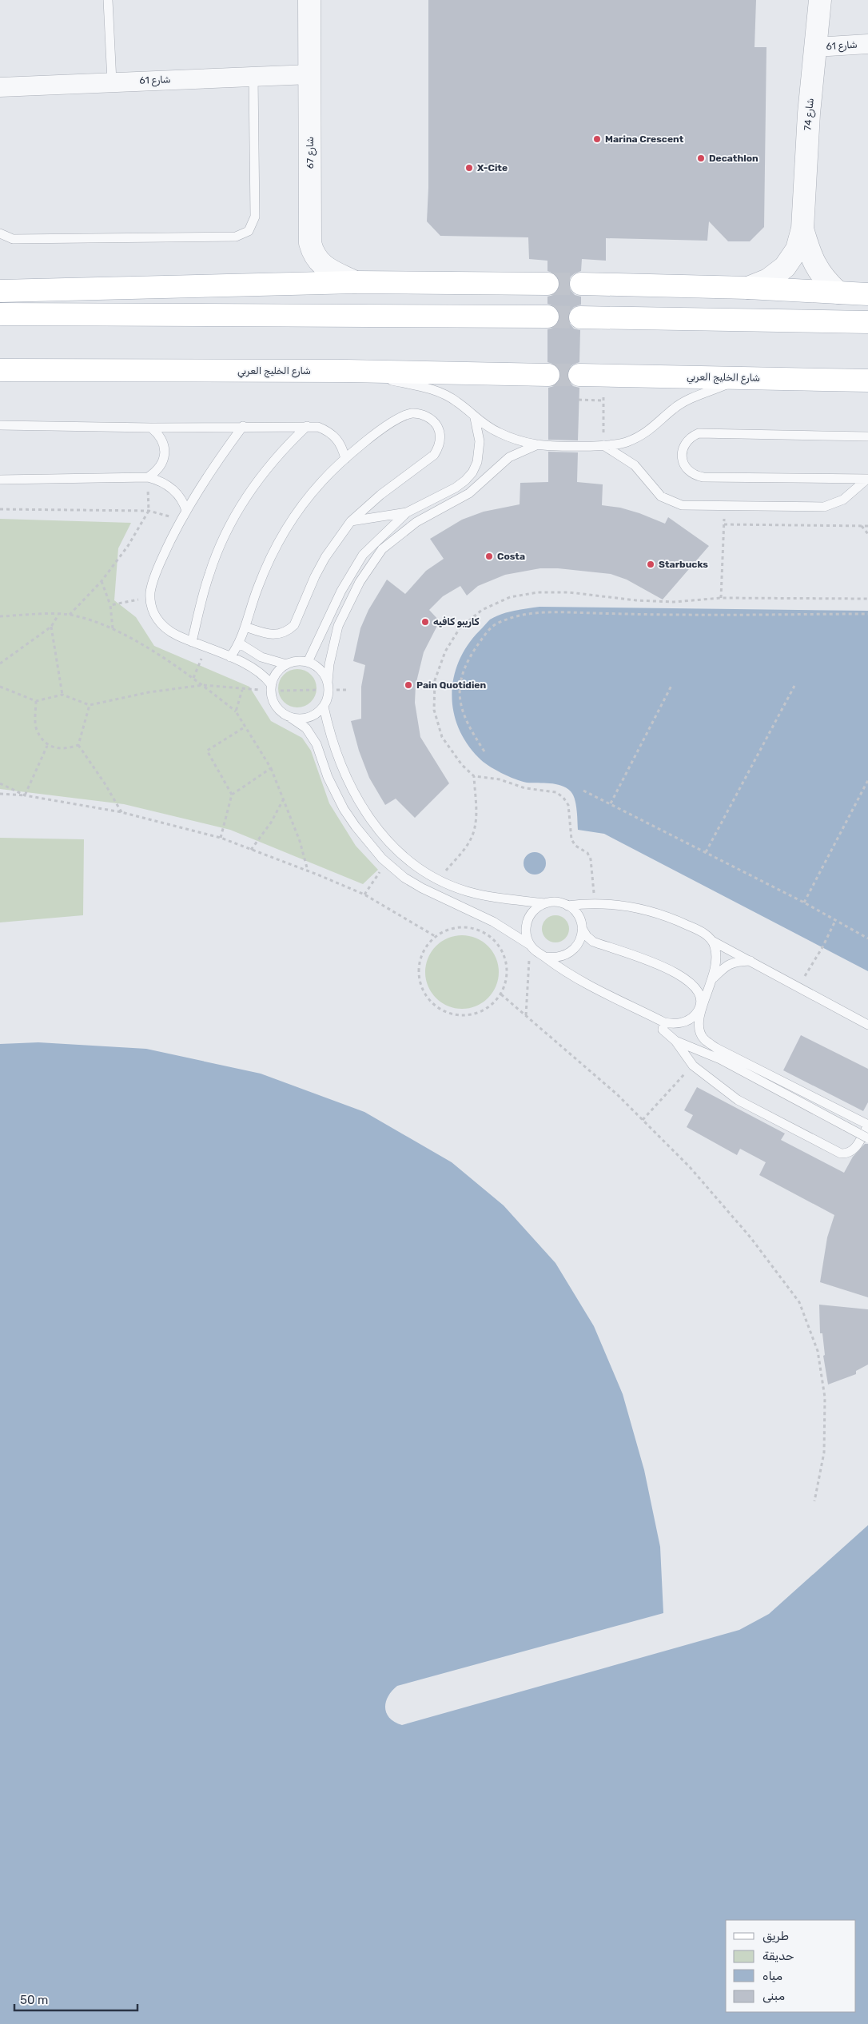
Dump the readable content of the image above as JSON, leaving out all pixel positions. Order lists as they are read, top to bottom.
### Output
{
  "streets": {
    "main road": ["شارع الخليج العربي"],
    "street": ["شارع 61", "شارع 74", "شارع 67"]
  },
  "crossings": [
    ["شارع 61", "شارع 74"],
    ["شارع 61", "شارع 67"]
  ],
  "places": [
    "Marina Crescent",
    "Decathlon",
    "X-Cite",
    "Costa",
    "Starbucks",
    "كاريبو كافيه",
    "Pain Quotidien"
  ],
  "legend": [
    "طريق",
    "حديقة",
    "مياه",
    "مبنى"
  ],
  "scale_bar": "50 m"
}
